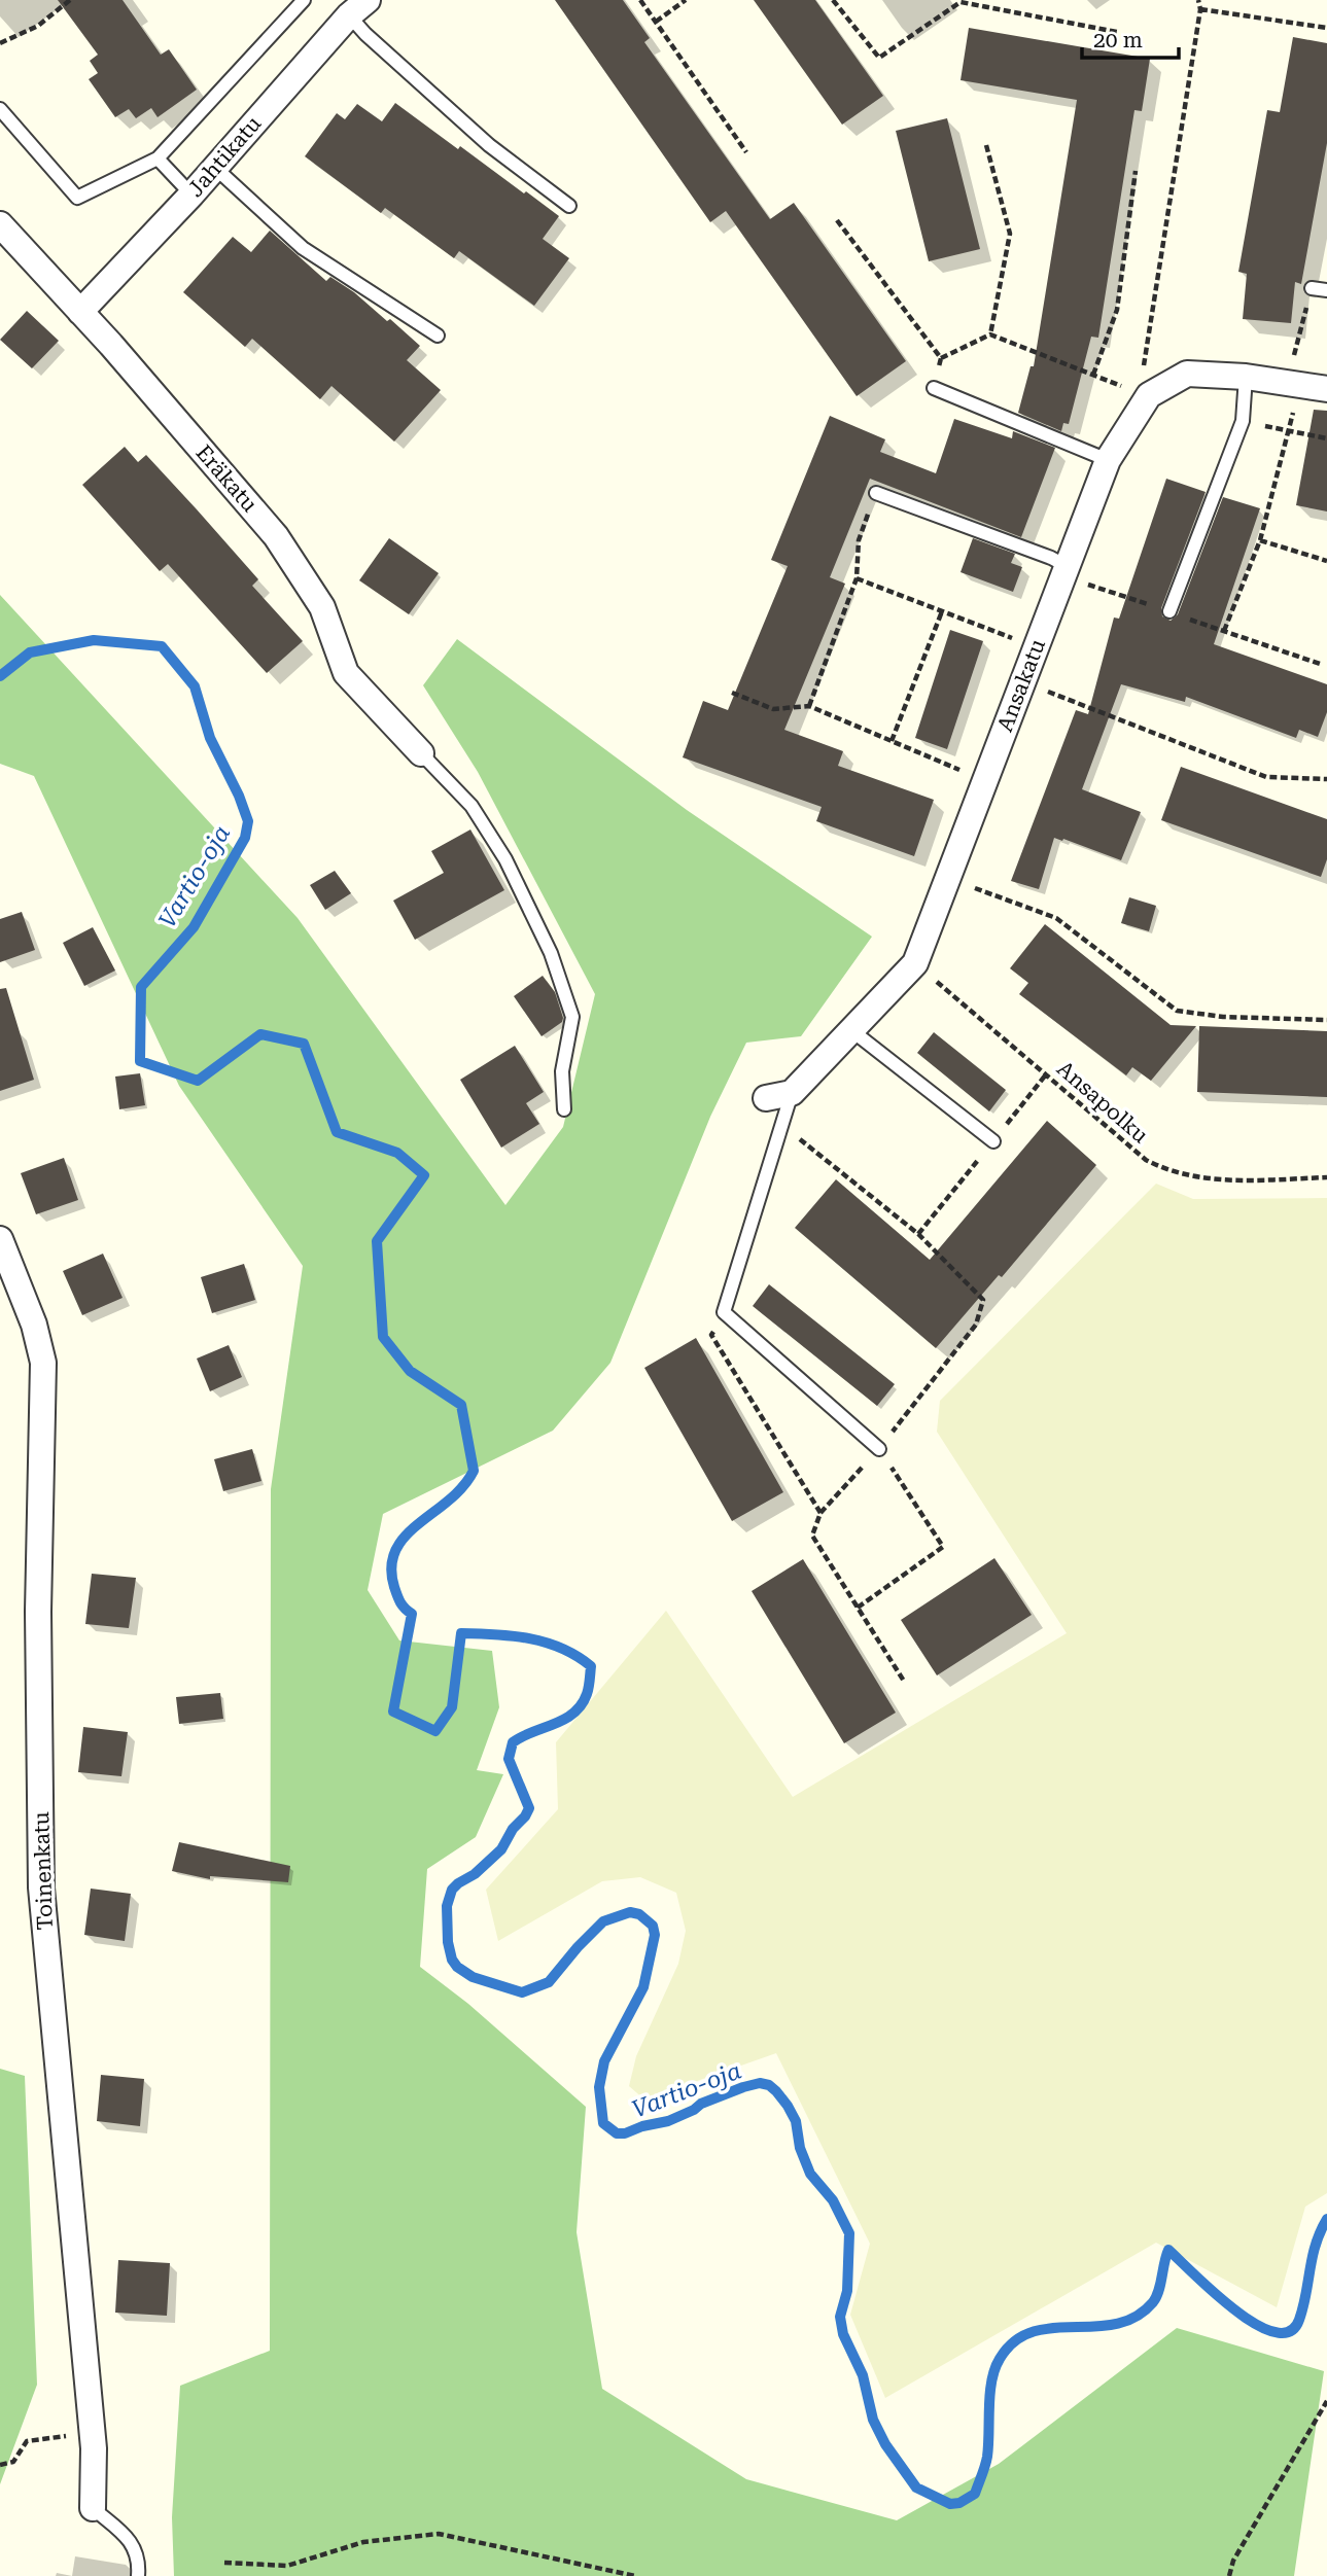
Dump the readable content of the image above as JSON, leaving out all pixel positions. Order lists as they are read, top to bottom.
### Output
{
  "streets": {
    "street": [
      "Jahtikatu",
      "Eräkatu",
      "Ansakatu",
      "Toinenkatu"
    ],
    "path": ["Ansapolku"]
  },
  "crossings": [
    ["Jahtikatu", "Eräkatu"],
    ["Ansakatu", "Ansapolku"]
  ],
  "water": ["Vartio-oja"],
  "scale_bar": "20 m"
}
